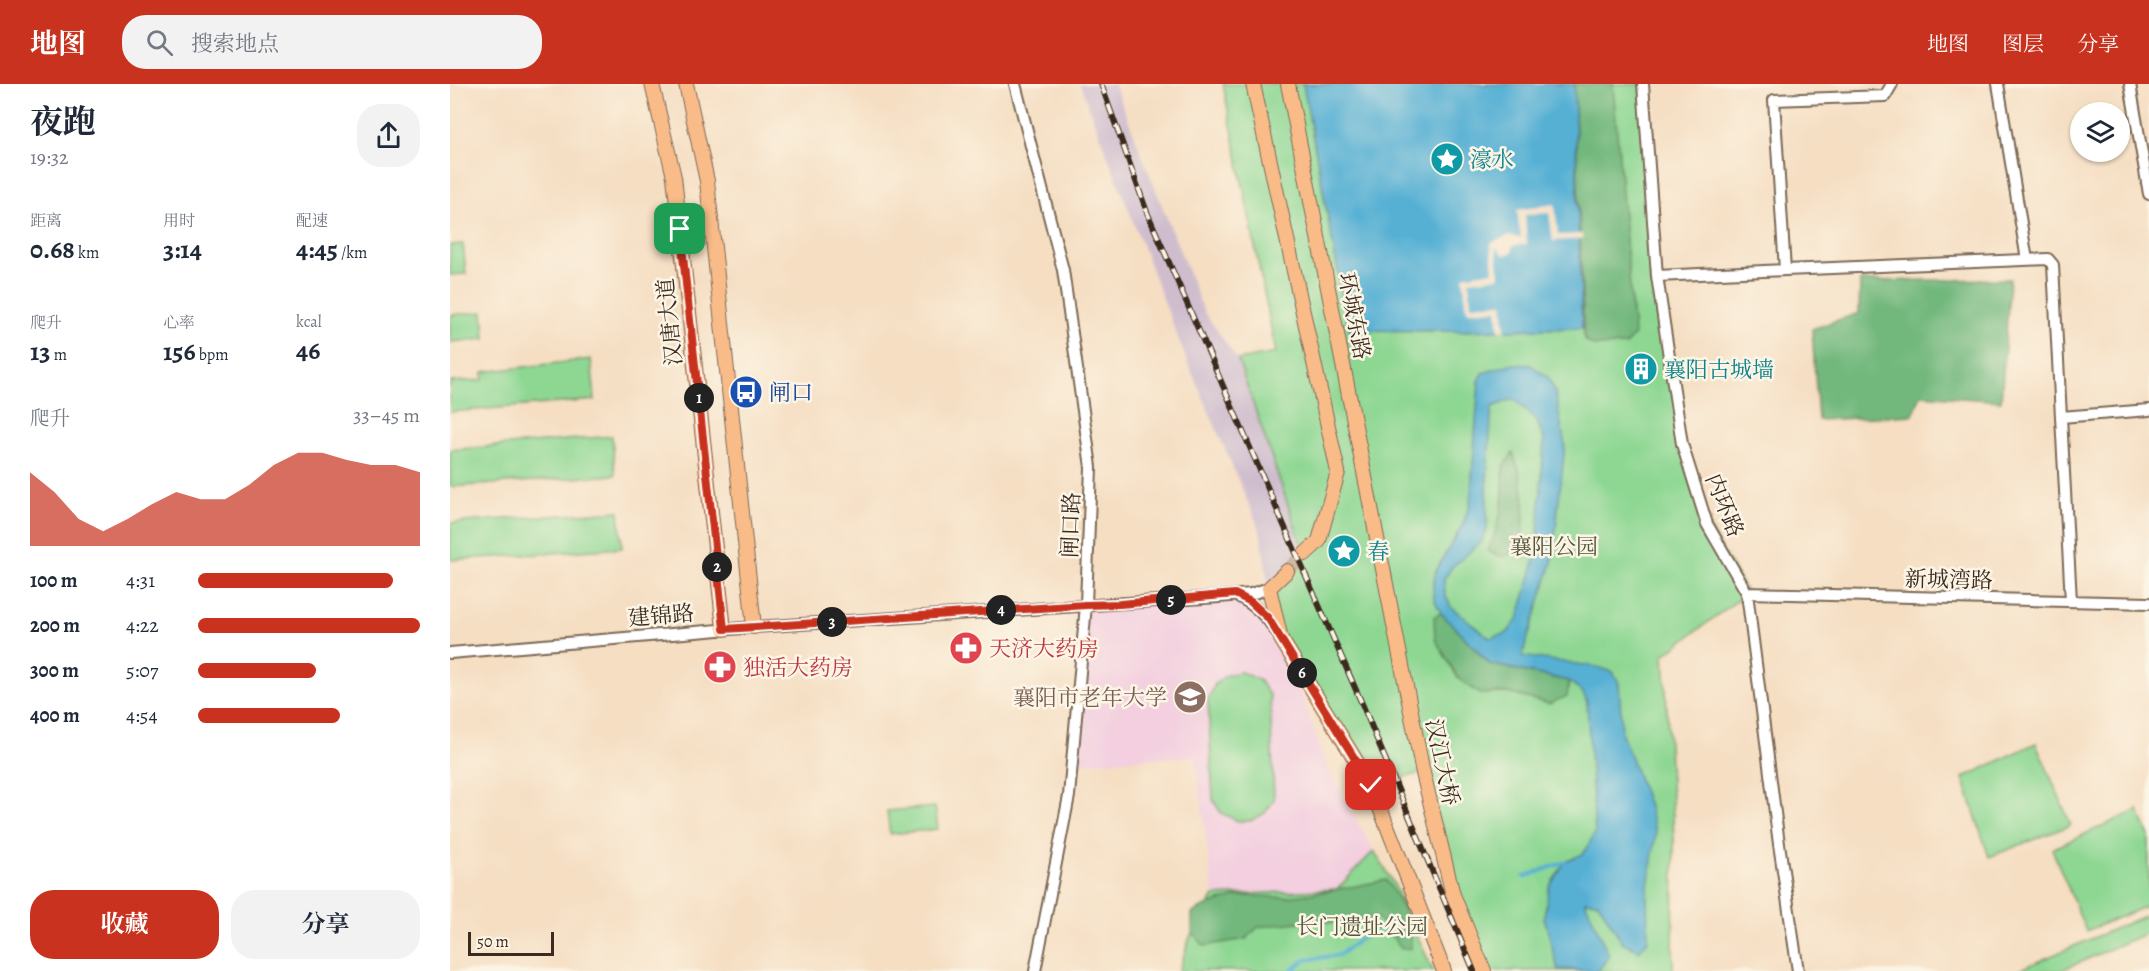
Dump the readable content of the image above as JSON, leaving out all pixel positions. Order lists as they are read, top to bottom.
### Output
{
  "streets": {
    "main road": ["环城东路", "汉唐大道", "汉江大桥"],
    "street": [
      "内环路",
      "闸口路",
      "新城湾路",
      "建锦路"
    ]
  },
  "crossings": [
    ["环城东路", "汉江大桥"],
    ["汉唐大道", "建锦路"],
    ["内环路", "新城湾路"],
    ["闸口路", "建锦路"]
  ],
  "parks": ["襄阳公园", "长门遗址公园"],
  "places": {
    "place": ["濠水", "春"],
    "building": ["襄阳古城墙"],
    "bus stop": ["闸口"],
    "pharmacy": ["天济大药房", "独活大药房"],
    "school or university": ["襄阳市老年大学"]
  },
  "scale_bar": "50 m",
  "page": {
    "header": "地图",
    "search": "搜索地点",
    "nav": ["地图", "图层", "分享"],
    "heading": ["夜跑", "19:32"],
    "stats": [
      ["距离", "0.68 km"],
      ["用时", "3:14"],
      ["配速", "4:45 /km"],
      ["爬升", "13 m"],
      ["心率", "156 bpm"],
      ["kcal", "46"]
    ],
    "pins": [
      "1",
      "2",
      "5",
      "4",
      "3",
      "6"
    ],
    "chart": ["爬升", "33–45 m"],
    "list": [
      {
        "name": "100 m",
        "note": "4:31"
      },
      {
        "name": "200 m",
        "note": "4:22"
      },
      {
        "name": "300 m",
        "note": "5:07"
      },
      {
        "name": "400 m",
        "note": "4:54"
      }
    ],
    "buttons": ["收藏", "分享"],
    "scale": "50 m"
  }
}
